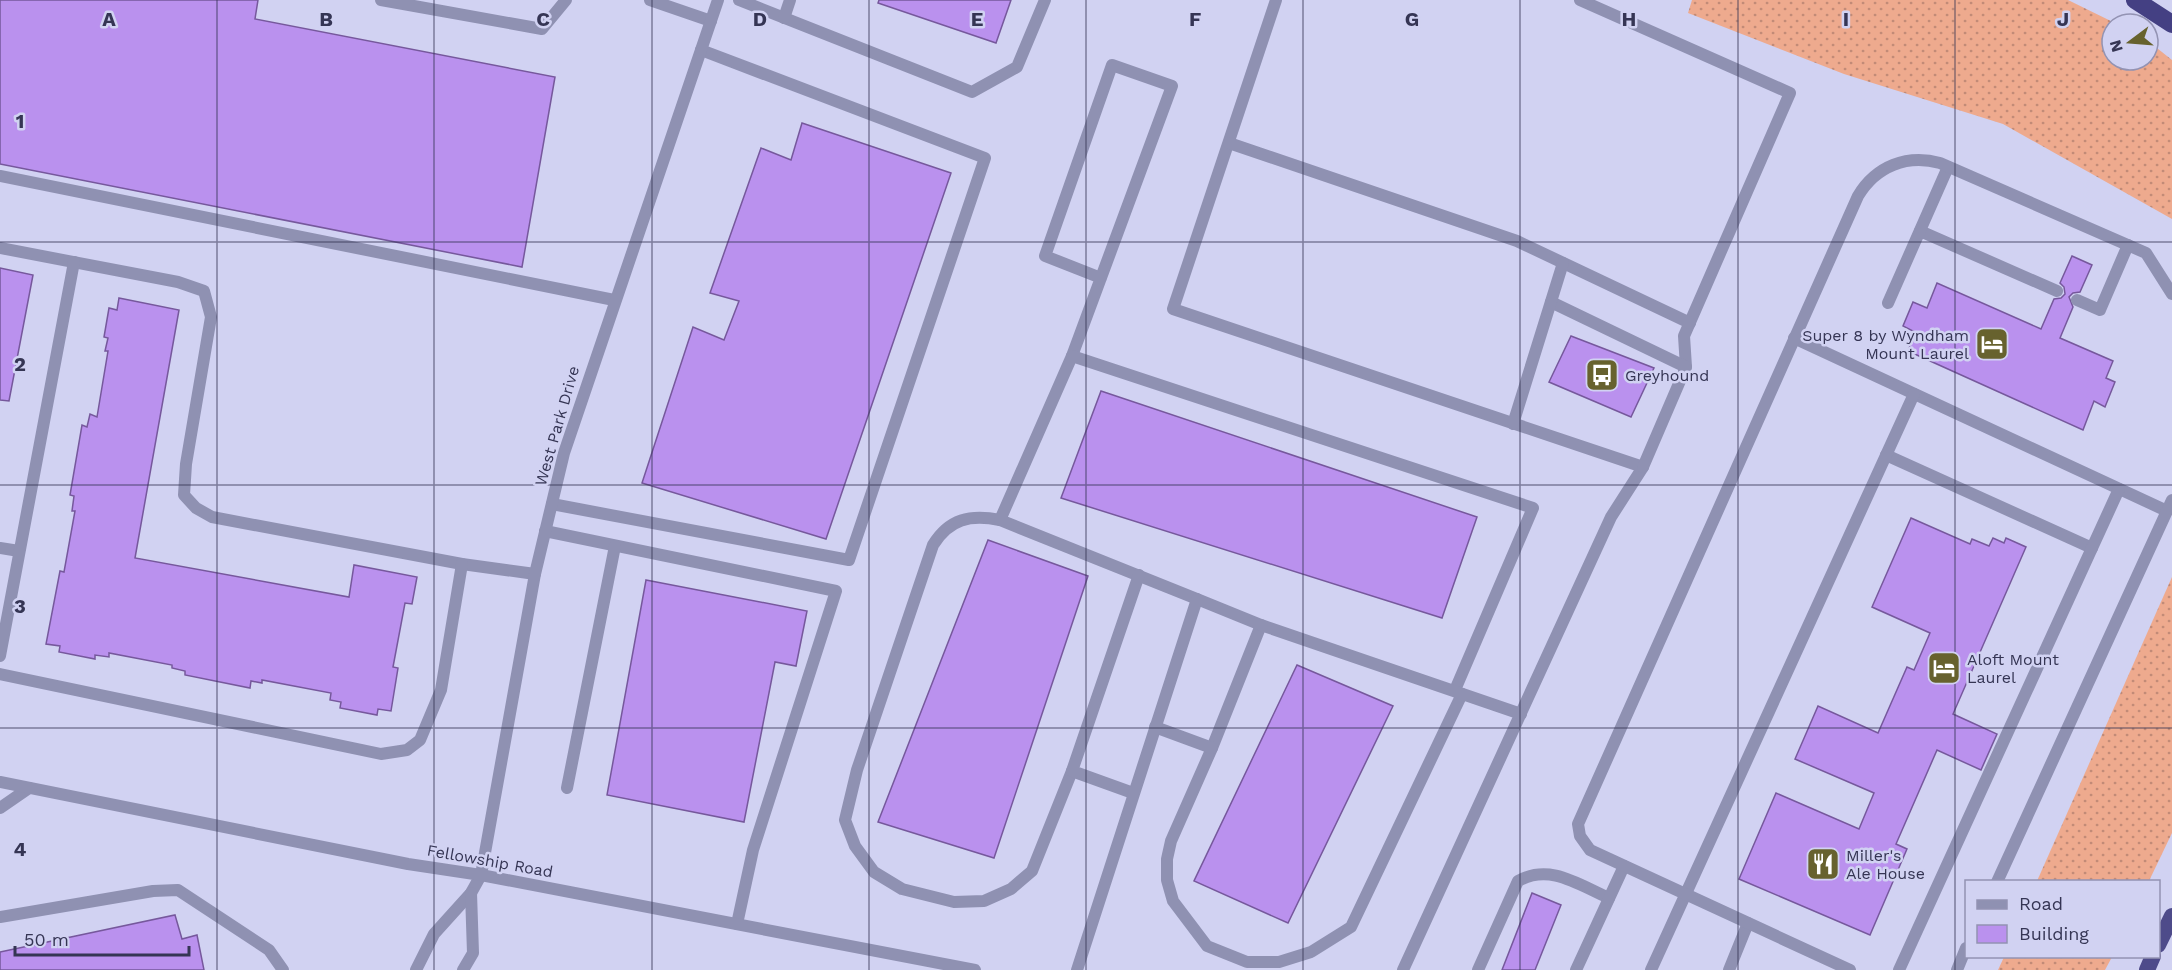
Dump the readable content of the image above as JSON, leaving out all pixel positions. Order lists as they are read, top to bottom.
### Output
{
  "streets": {
    "street": ["West Park Drive", "Fellowship Road"]
  },
  "crossings": [
    ["West Park Drive", "Fellowship Road"]
  ],
  "places": {
    "hotel": ["Super 8 by Wyndham Mount Laurel", "Aloft Mount Laurel"],
    "bus stop": ["Greyhound"],
    "restaurant": ["Miller's Ale House"]
  },
  "legend": ["Road", "Building"],
  "scale_bar": "50 m",
  "north": "left",
  "grid": {
    "columns": [
      "A",
      "B",
      "C",
      "D",
      "E",
      "F",
      "G",
      "H",
      "I",
      "J"
    ],
    "rows": [
      "1",
      "2",
      "3",
      "4"
    ]
  }
}
